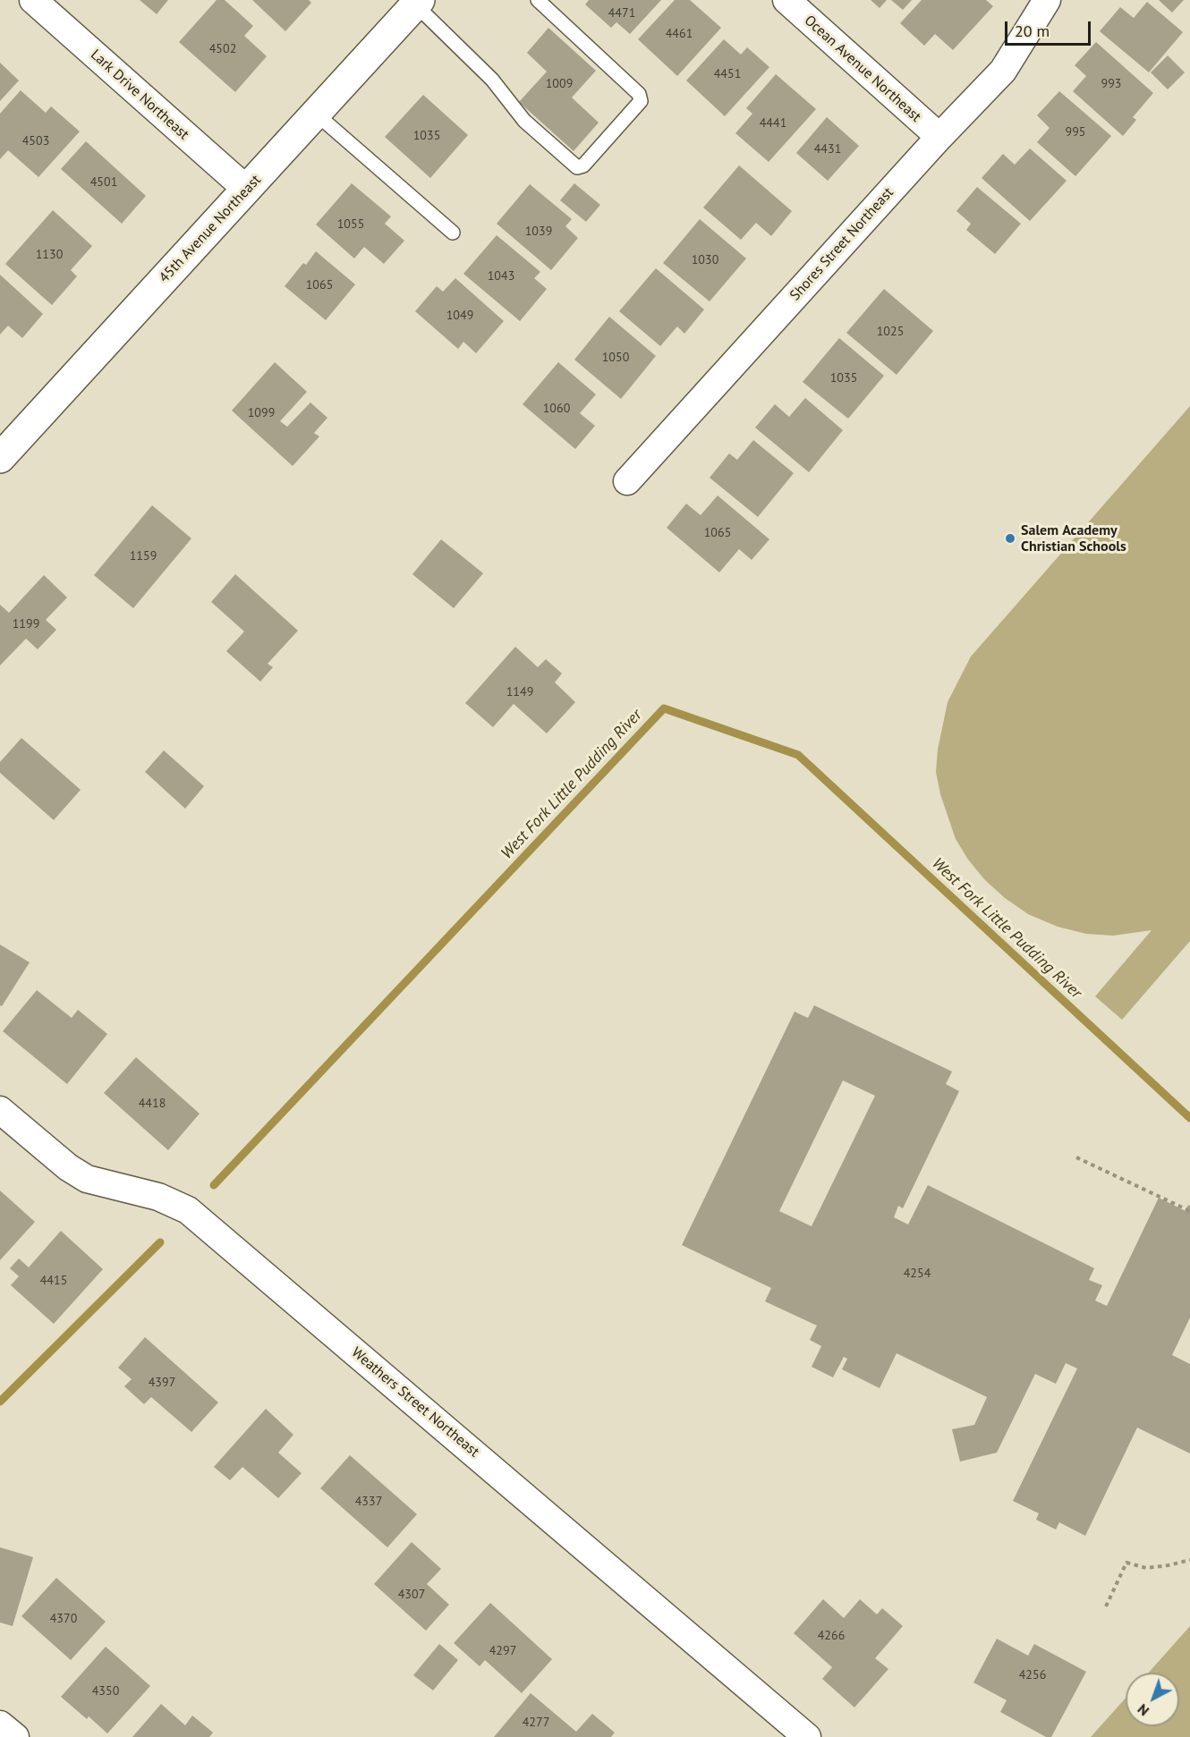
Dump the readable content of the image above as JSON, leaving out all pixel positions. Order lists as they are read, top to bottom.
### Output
{
  "streets": {
    "street": [
      "Ocean Avenue Northeast",
      "Lark Drive Northeast",
      "45th Avenue Northeast",
      "Shores Street Northeast",
      "Weathers Street Northeast"
    ]
  },
  "crossings": [
    ["Ocean Avenue Northeast", "Shores Street Northeast"],
    ["Lark Drive Northeast", "45th Avenue Northeast"]
  ],
  "water": ["West Fork Little Pudding River"],
  "places": ["Salem Academy Christian Schools"],
  "house_numbers": [
    "4471",
    "4461",
    "4502",
    "4451",
    "1009",
    "993",
    "4441",
    "995",
    "1035",
    "4503",
    "4431",
    "4501",
    "1055",
    "1039",
    "1130",
    "1030",
    "1043",
    "1065",
    "1049",
    "1025",
    "1050",
    "1035",
    "1060",
    "1099",
    "1065",
    "1159",
    "1199",
    "1149",
    "4418",
    "4254",
    "4415",
    "4397",
    "4337",
    "4307",
    "4370",
    "4266",
    "4297",
    "4256",
    "4350",
    "4277"
  ],
  "scale_bar": "20 m",
  "north": "bottom left"
}
